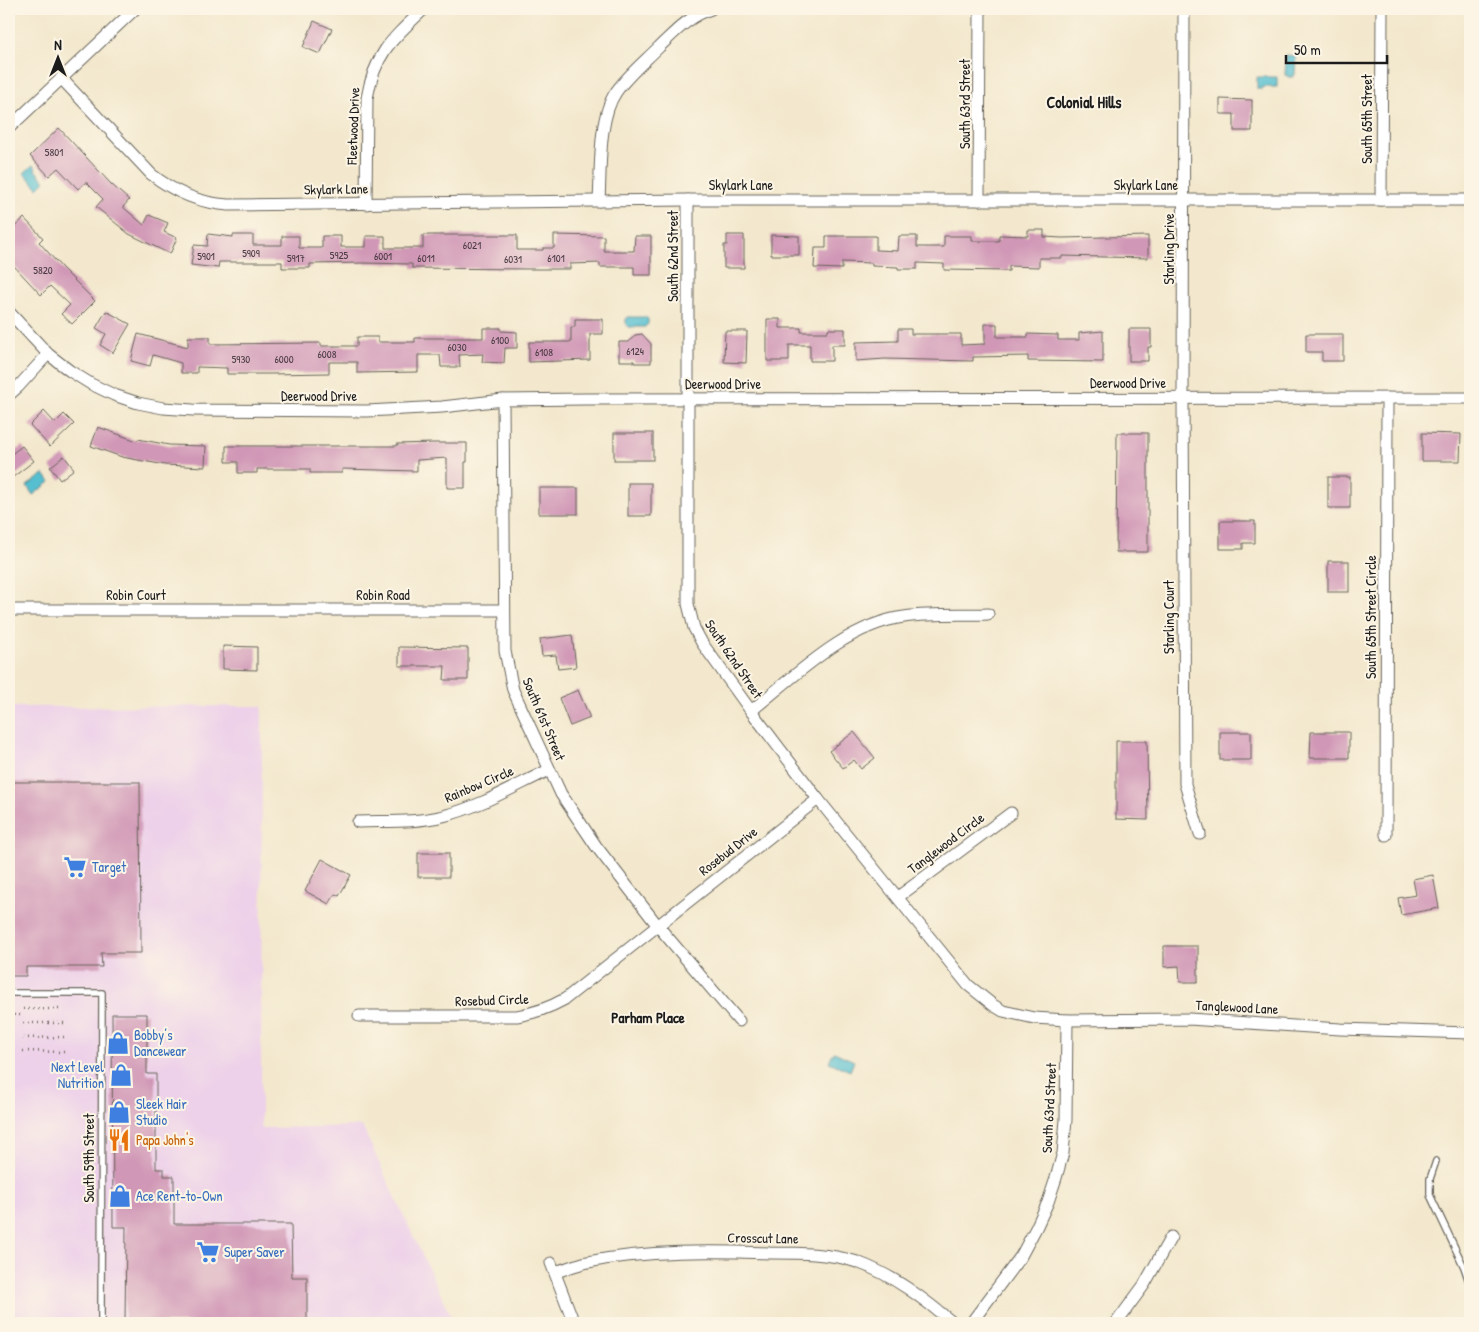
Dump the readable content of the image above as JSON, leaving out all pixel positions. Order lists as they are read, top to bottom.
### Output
{
  "streets": {
    "street": [
      "South 63rd Street",
      "South 65th Street",
      "Fleetwood Drive",
      "Skylark Lane",
      "Starling Drive",
      "South 62nd Street",
      "Deerwood Drive",
      "Robin Court",
      "Robin Road",
      "Starling Court",
      "South 65th Street Circle",
      "South 61st Street",
      "Rainbow Circle",
      "Tanglewood Circle",
      "Rosebud Drive",
      "Rosebud Circle",
      "Tanglewood Lane",
      "Crosscut Lane"
    ],
    "lane": ["South 59th Street"]
  },
  "crossings": [
    ["South 63rd Street", "Skylark Lane"],
    ["South 63rd Street", "Tanglewood Lane"],
    ["South 65th Street", "Skylark Lane"],
    ["Fleetwood Drive", "Skylark Lane"],
    ["Skylark Lane", "Starling Drive"],
    ["Skylark Lane", "South 62nd Street"],
    ["Starling Drive", "Deerwood Drive"],
    ["Starling Drive", "Starling Court"],
    ["South 62nd Street", "Deerwood Drive"],
    ["South 62nd Street", "Tanglewood Circle"],
    ["South 62nd Street", "Rosebud Drive"],
    ["South 62nd Street", "Tanglewood Lane"],
    ["Deerwood Drive", "Starling Court"],
    ["Deerwood Drive", "South 65th Street Circle"],
    ["Deerwood Drive", "South 61st Street"],
    ["Robin Court", "Robin Road"],
    ["Robin Road", "South 61st Street"],
    ["South 61st Street", "Rainbow Circle"],
    ["South 61st Street", "Rosebud Drive"],
    ["South 61st Street", "Rosebud Circle"],
    ["Rosebud Drive", "Rosebud Circle"]
  ],
  "districts": ["Colonial Hills", "Parham Place"],
  "places": {
    "supermarket": ["Target", "Super Saver"],
    "shop": [
      "Bobby’s Dancewear",
      "Next Level Nutrition",
      "Sleek Hair Studio",
      "Ace Rent-to-Own"
    ],
    "restaurant": ["Papa John's"]
  },
  "house_numbers": [
    "5801",
    "6021",
    "5909",
    "5925",
    "5901",
    "6001",
    "5917",
    "6011",
    "6101",
    "6031",
    "5820",
    "6100",
    "6030",
    "6124",
    "6108",
    "6008",
    "5930",
    "6000"
  ],
  "scale_bar": "50 m",
  "north": "top"
}
